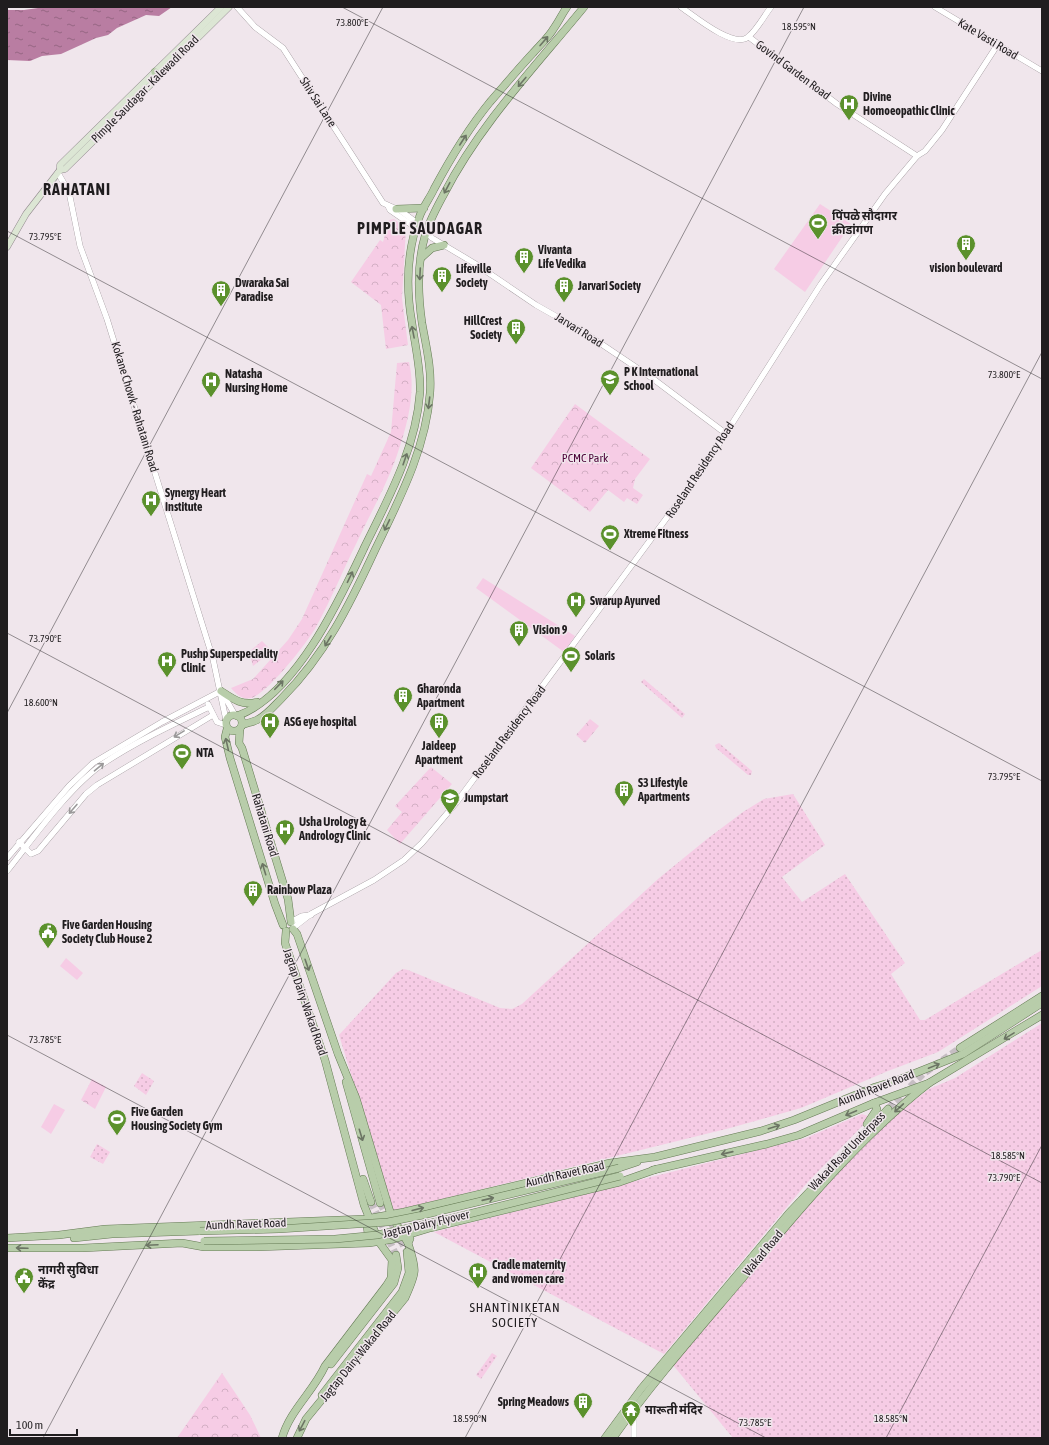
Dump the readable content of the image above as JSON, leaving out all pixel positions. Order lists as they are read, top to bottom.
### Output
{
  "streets": {
    "main road": [
      "Pimple Saudagar - Kalewadi Road",
      "Rahatani Road",
      "Jagtap Dairy-Wakad Road",
      "Aundh Ravet Road",
      "Wakad Road Underpass",
      "Jagtap Dairy Flyover",
      "Wakad Road"
    ],
    "street": [
      "Kate Vasti Road",
      "Govind Garden Road",
      "Shiv Sai Lane",
      "Jarvari Road",
      "Kokane Chowk - Rahatani Road",
      "Roseland Residency Road"
    ]
  },
  "crossings": [
    ["Kate Vasti Road", "Roseland Residency Road"],
    ["Govind Garden Road", "Roseland Residency Road"],
    ["Pimple Saudagar - Kalewadi Road", "Kokane Chowk - Rahatani Road"],
    ["Shiv Sai Lane", "Jarvari Road"],
    ["Jarvari Road", "Roseland Residency Road"],
    ["Kokane Chowk - Rahatani Road", "Rahatani Road"],
    ["Roseland Residency Road", "Rahatani Road"],
    ["Roseland Residency Road", "Jagtap Dairy-Wakad Road"],
    ["Rahatani Road", "Jagtap Dairy-Wakad Road"],
    ["Aundh Ravet Road", "Jagtap Dairy Flyover"],
    ["Aundh Ravet Road", "Wakad Road"],
    ["Wakad Road Underpass", "Wakad Road"]
  ],
  "districts": ["RAHATANI", "PIMPLE SAUDAGAR", "SHANTINIKETAN SOCIETY"],
  "parks": ["PCMC Park"],
  "places": {
    "hospital": [
      "Divine Homoeopathic Clinic",
      "Natasha Nursing Home",
      "Synergy Heart Institute",
      "Swarup Ayurved",
      "Pushp Superspeciality Clinic",
      "ASG eye hospital",
      "Usha Urology & Andrology Clinic",
      "Cradle maternity and women care"
    ],
    "sports": [
      "पिंपळे सौदागर क्रीडांगण",
      "Xtreme Fitness",
      "Solaris",
      "NTA",
      "Five Garden Housing Society Gym"
    ],
    "building": [
      "vision boulevard",
      "Vivanta Life Vedika",
      "Lifeville Society",
      "Jarvari Society",
      "Dwaraka Sai Paradise",
      "HillCrest Society",
      "Vision 9",
      "Gharonda Apartment",
      "Jaideep Apartment",
      "S3 Lifestyle Apartments",
      "Rainbow Plaza",
      "Spring Meadows"
    ],
    "school or university": ["P K International School", "Jumpstart"],
    "public building": ["Five Garden Housing Society Club House 2", "नागरी सुविधा केंद्र"],
    "temple": ["मारूती मंदिर"]
  },
  "scale_bar": "100 m",
  "coordinates": [
    "73.800°E",
    "18.595°N",
    "73.795°E",
    "73.790°E",
    "18.600°N",
    "73.785°E",
    "18.585°N",
    "18.590°N"
  ]
}
